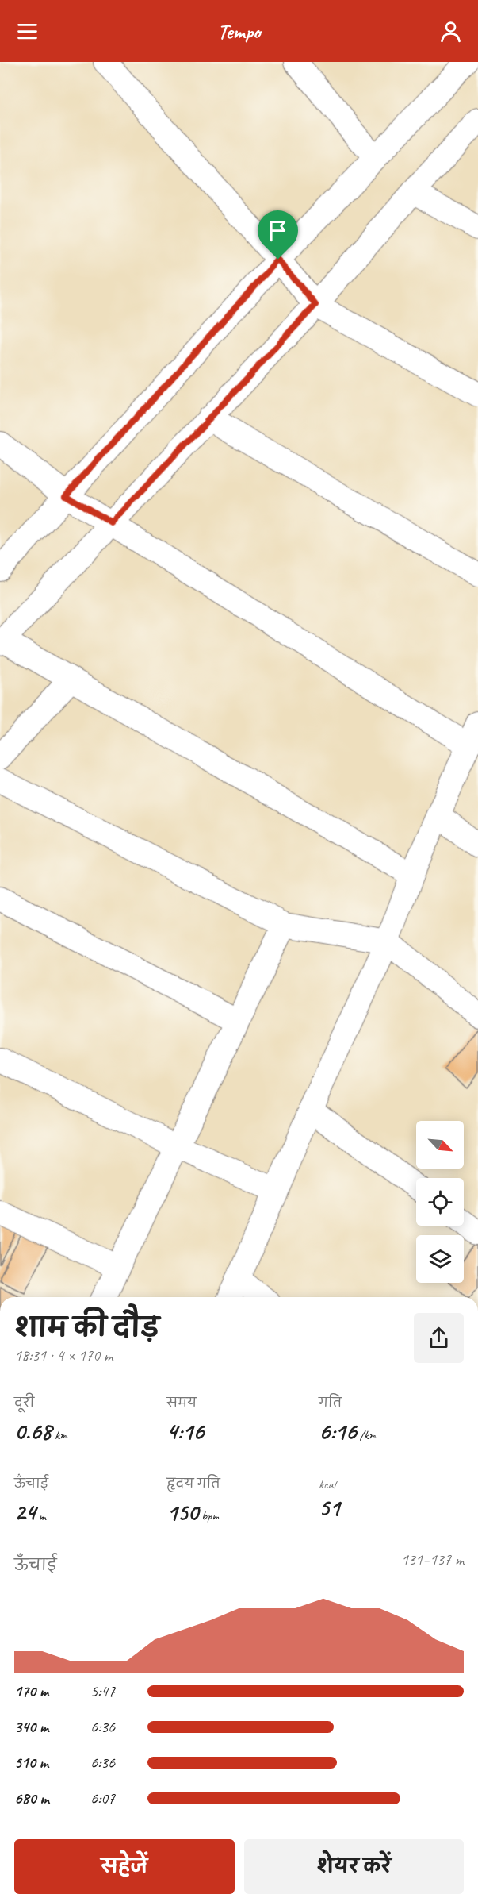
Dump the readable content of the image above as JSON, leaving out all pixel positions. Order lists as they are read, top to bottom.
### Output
{
  "north": "bottom right",
  "page": {
    "header": "Tempo",
    "heading": ["शाम की दौड़", "18:31 · 4 × 170 m"],
    "stats": [
      ["दूरी", "0.68 km"],
      ["समय", "4:16"],
      ["गति", "6:16 /km"],
      ["ऊँचाई", "24 m"],
      ["हृदय गति", "150 bpm"],
      ["kcal", "51"]
    ],
    "chart": ["ऊँचाई", "131–137 m"],
    "list": [
      {
        "name": "170 m",
        "note": "5:47"
      },
      {
        "name": "340 m",
        "note": "6:36"
      },
      {
        "name": "510 m",
        "note": "6:36"
      },
      {
        "name": "680 m",
        "note": "6:07"
      }
    ],
    "buttons": ["सहेजें", "शेयर करें"]
  }
}
